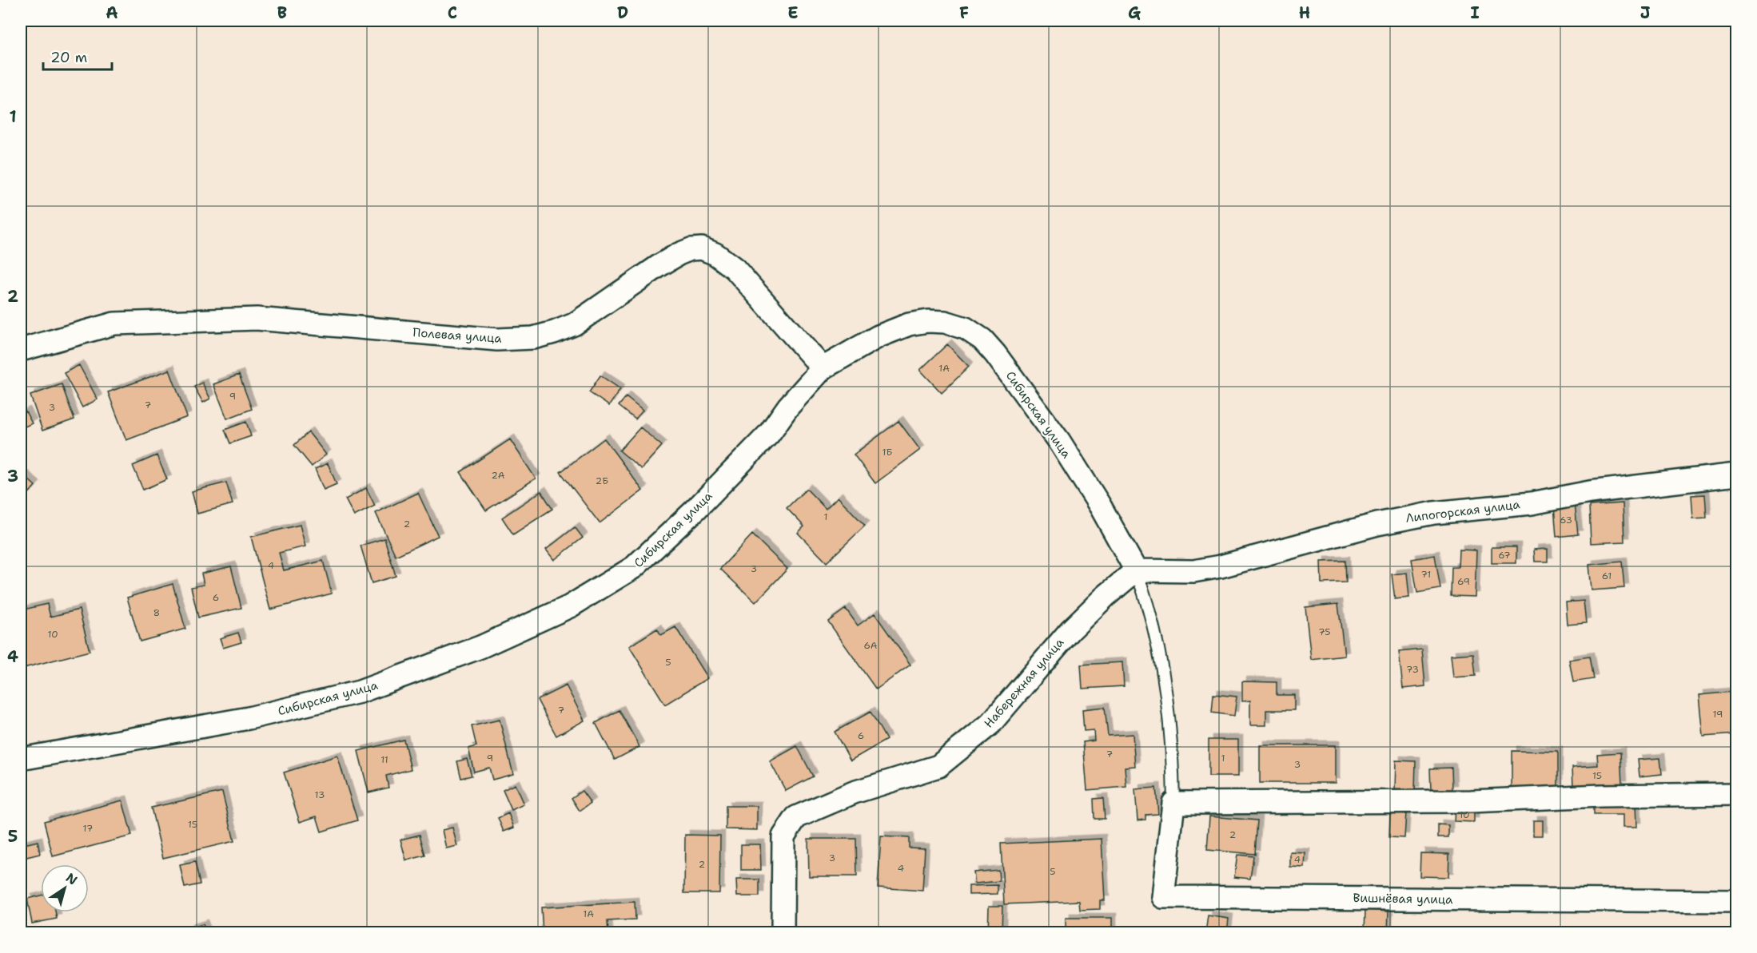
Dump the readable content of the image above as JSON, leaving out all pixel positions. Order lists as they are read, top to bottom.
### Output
{
  "streets": {
    "street": [
      "Полевая улица",
      "Сибирская улица",
      "Липогорская улица",
      "Набережная улица",
      "Вишнёвая улица"
    ]
  },
  "crossings": [
    ["Полевая улица", "Сибирская улица"],
    ["Сибирская улица", "Липогорская улица"],
    ["Сибирская улица", "Набережная улица"],
    ["Липогорская улица", "Набережная улица"]
  ],
  "house_numbers": [
    "1А",
    "9",
    "7",
    "3",
    "1Б",
    "2А",
    "2Б",
    "1",
    "63",
    "2",
    "67",
    "4",
    "3",
    "71",
    "61",
    "69",
    "6",
    "8",
    "75",
    "10",
    "6А",
    "5",
    "73",
    "7",
    "19",
    "6",
    "7",
    "9",
    "1",
    "11",
    "3",
    "15",
    "13",
    "10",
    "15",
    "17",
    "2",
    "3",
    "4",
    "2",
    "4",
    "5",
    "1А"
  ],
  "scale_bar": "20 m",
  "north": "top right",
  "grid": {
    "columns": [
      "A",
      "B",
      "C",
      "D",
      "E",
      "F",
      "G",
      "H",
      "I",
      "J"
    ],
    "rows": [
      "1",
      "2",
      "3",
      "4",
      "5"
    ]
  }
}
